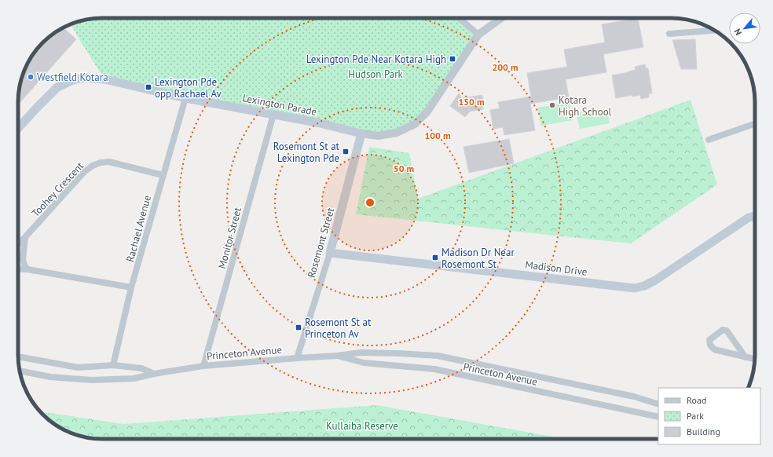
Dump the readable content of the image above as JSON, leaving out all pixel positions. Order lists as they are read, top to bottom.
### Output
{
  "streets": {
    "main road": ["Lexington Parade", "Rosemont Street", "Madison Drive"],
    "street": [
      "Toohey Crescent",
      "Rachael Avenue",
      "Monitor Street",
      "Princeton Avenue"
    ]
  },
  "crossings": [
    ["Lexington Parade", "Rachael Avenue"],
    ["Lexington Parade", "Monitor Street"],
    ["Lexington Parade", "Rosemont Street"],
    ["Toohey Crescent", "Rachael Avenue"],
    ["Monitor Street", "Princeton Avenue"],
    ["Rosemont Street", "Madison Drive"],
    ["Rosemont Street", "Princeton Avenue"]
  ],
  "parks": ["Hudson Park", "Kullaiba Reserve"],
  "places": {
    "transit": [
      "Lexington Pde Near Kotara High",
      "Lexington Pde opp Rachael Av",
      "Rosemont St at Lexington Pde",
      "Madison Dr Near Rosemont St",
      "Rosemont St at Princeton Av"
    ],
    "other": ["Westfield Kotara", "Kotara High School"]
  },
  "legend": ["Road", "Park", "Building"],
  "north": "bottom left",
  "rings": [
    "200 m",
    "150 m",
    "100 m",
    "50 m"
  ]
}
